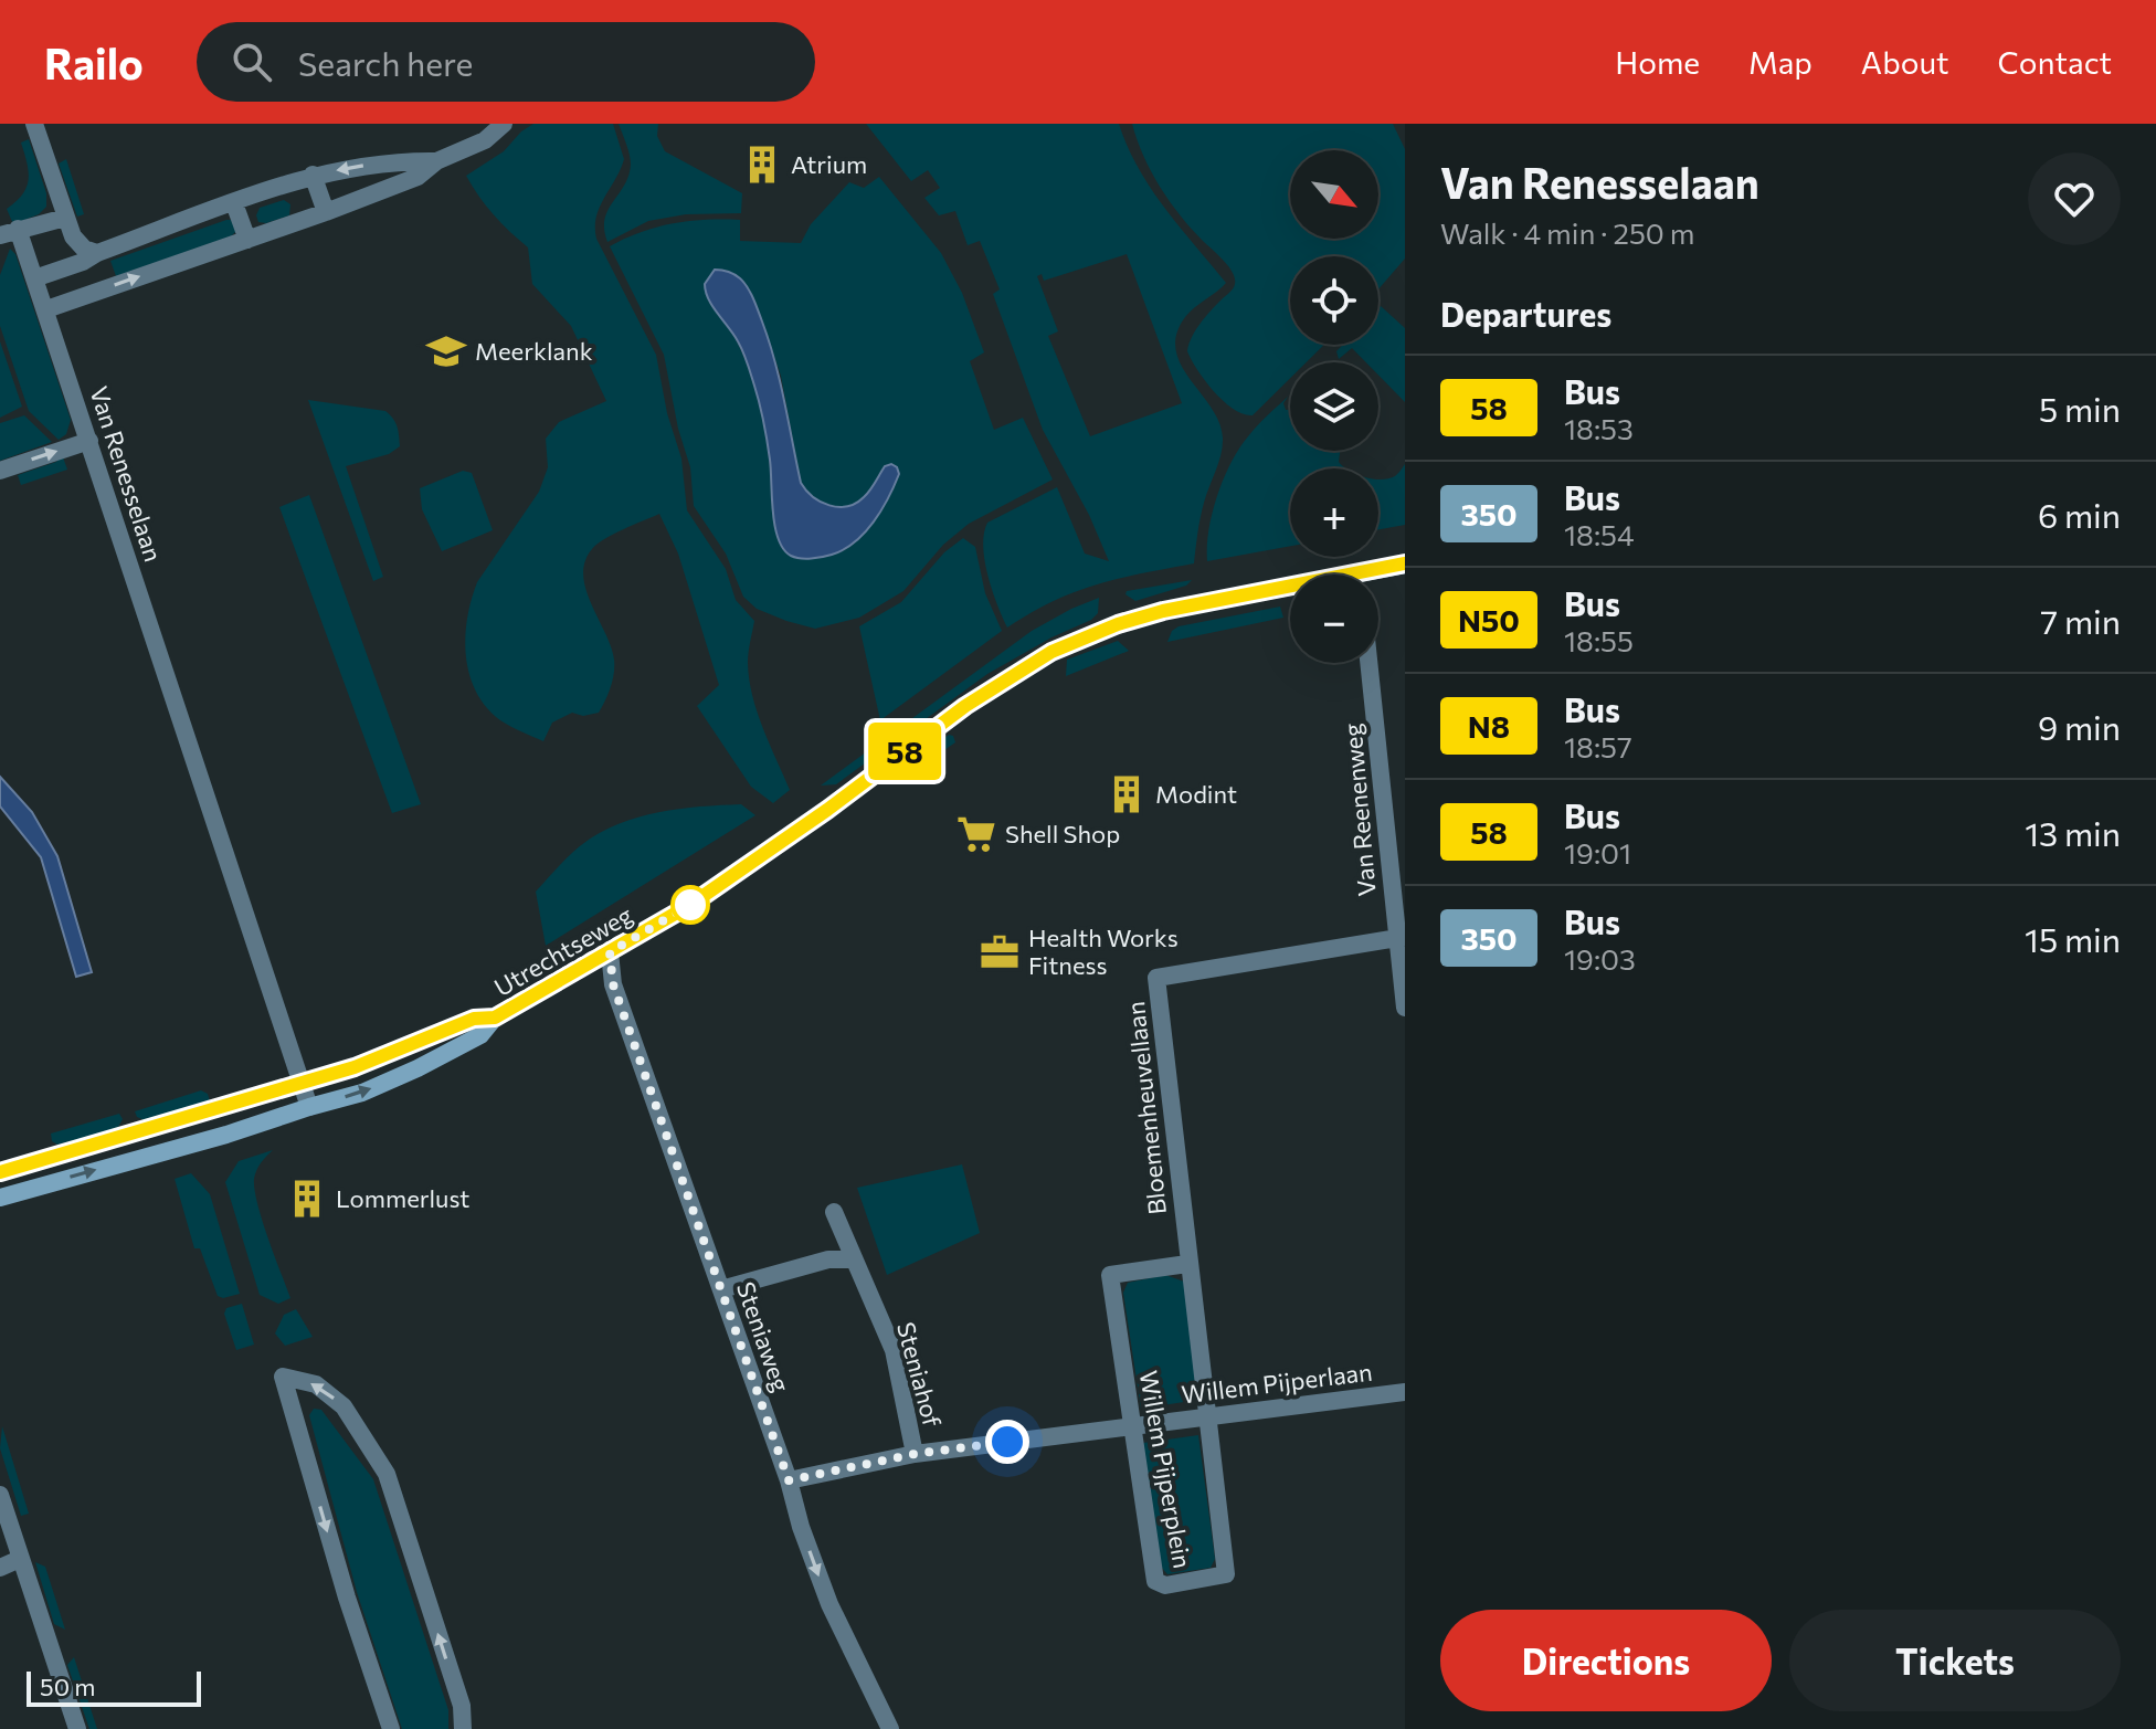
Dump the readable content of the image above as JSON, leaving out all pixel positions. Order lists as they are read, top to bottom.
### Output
{
  "streets": {
    "main road": ["Utrechtseweg"],
    "street": [
      "Van Renesselaan",
      "Van Reenenweg",
      "Bloemenheuvellaan",
      "Steniaweg",
      "Steniahof",
      "Willem Pijperlaan",
      "Willem Pijperplein"
    ]
  },
  "crossings": [
    ["Van Renesselaan", "Utrechtseweg"],
    ["Van Reenenweg", "Bloemenheuvellaan"],
    ["Utrechtseweg", "Steniaweg"],
    ["Bloemenheuvellaan", "Willem Pijperplein"],
    ["Steniaweg", "Willem Pijperlaan"],
    ["Steniahof", "Willem Pijperlaan"],
    ["Willem Pijperlaan", "Willem Pijperplein"]
  ],
  "places": {
    "building": ["Atrium", "Modint", "Lommerlust"],
    "school or university": ["Meerklank"],
    "supermarket": ["Shell Shop"],
    "office": ["Health Works Fitness"]
  },
  "lines": ["bus line 58"],
  "scale_bar": "50 m",
  "north": "bottom right",
  "page": {
    "header": "Railo",
    "search": "Search here",
    "nav": [
      "Home",
      "Map",
      "About",
      "Contact"
    ],
    "on_map": "58",
    "heading": [
      ["Van Renesselaan", "Walk · 4 min · 250 m"],
      "Departures"
    ],
    "map_buttons": ["+", "−"],
    "list": [
      {
        "mark": "58",
        "name": "Bus",
        "note": "18:53",
        "value": "5 min"
      },
      {
        "mark": "350",
        "name": "Bus",
        "note": "18:54",
        "value": "6 min"
      },
      {
        "mark": "N50",
        "name": "Bus",
        "note": "18:55",
        "value": "7 min"
      },
      {
        "mark": "N8",
        "name": "Bus",
        "note": "18:57",
        "value": "9 min"
      },
      {
        "mark": "58",
        "name": "Bus",
        "note": "19:01",
        "value": "13 min"
      },
      {
        "mark": "350",
        "name": "Bus",
        "note": "19:03",
        "value": "15 min"
      }
    ],
    "buttons": ["Directions", "Tickets"],
    "scale": "50 m"
  }
}
